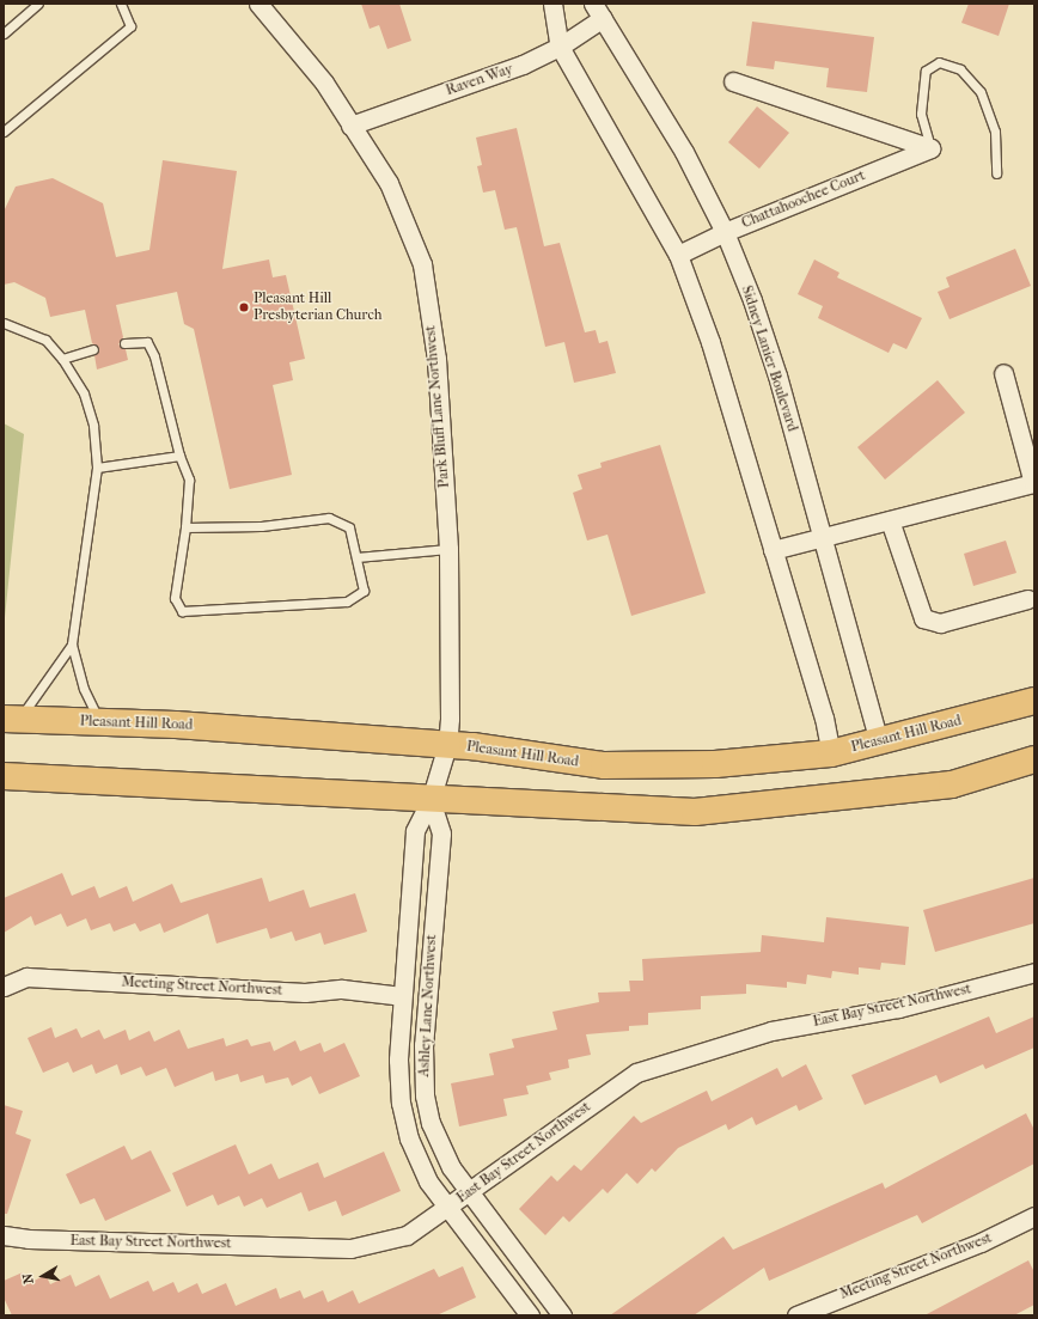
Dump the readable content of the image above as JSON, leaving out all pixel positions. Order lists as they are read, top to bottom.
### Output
{
  "streets": {
    "highway": ["Pleasant Hill Road"],
    "street": [
      "Raven Way",
      "Chattahoochee Court",
      "Sidney Lanier Boulevard",
      "Park Bluff Lane Northwest",
      "Meeting Street Northwest",
      "Ashley Lane Northwest",
      "East Bay Street Northwest"
    ]
  },
  "crossings": [
    ["Raven Way", "Sidney Lanier Boulevard"],
    ["Raven Way", "Park Bluff Lane Northwest"],
    ["Chattahoochee Court", "Sidney Lanier Boulevard"],
    ["Sidney Lanier Boulevard", "Pleasant Hill Road"],
    ["Park Bluff Lane Northwest", "Pleasant Hill Road"],
    ["Park Bluff Lane Northwest", "Ashley Lane Northwest"],
    ["Pleasant Hill Road", "Ashley Lane Northwest"],
    ["Meeting Street Northwest", "Ashley Lane Northwest"],
    ["Ashley Lane Northwest", "East Bay Street Northwest"]
  ],
  "places": ["Pleasant Hill Presbyterian Church"],
  "north": "left"
}
